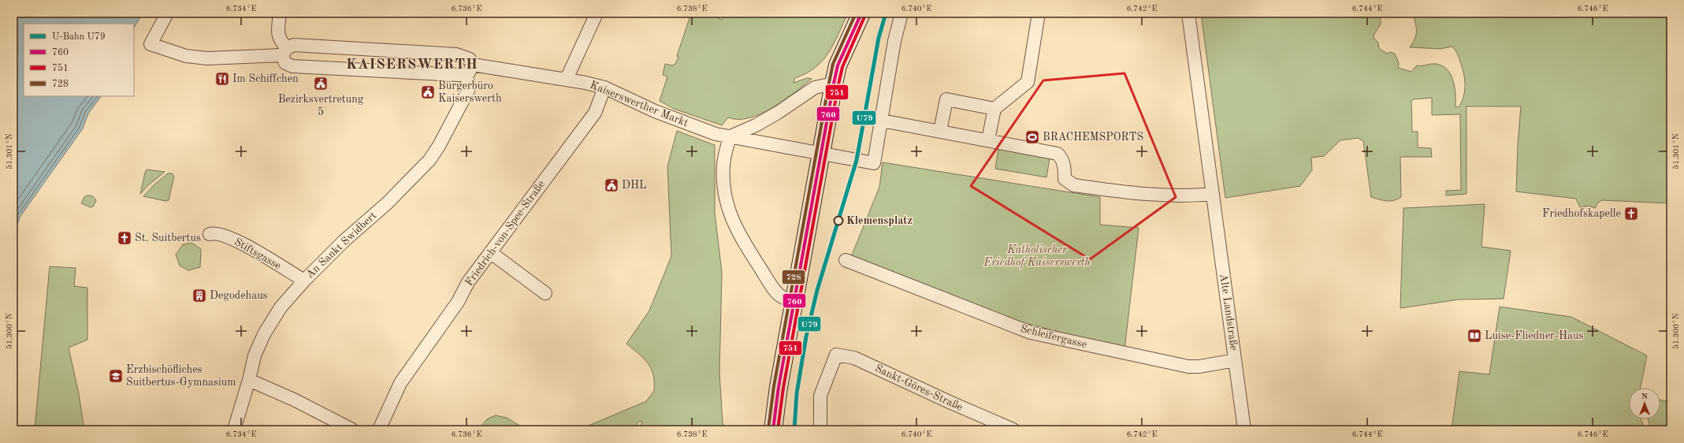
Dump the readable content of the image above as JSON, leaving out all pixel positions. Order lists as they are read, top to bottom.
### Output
{
  "streets": {
    "street": [
      "Kaiserswerther Markt",
      "Friedrich-von-Spee-Straße",
      "An Sankt Swidbert",
      "Stiftsgasse",
      "Alte Landstraße",
      "Schleifergasse",
      "Sankt-Göres-Straße"
    ]
  },
  "crossings": [
    ["Kaiserswerther Markt", "Friedrich-von-Spee-Straße"],
    ["Kaiserswerther Markt", "An Sankt Swidbert"],
    ["An Sankt Swidbert", "Stiftsgasse"],
    ["Alte Landstraße", "Schleifergasse"]
  ],
  "districts": ["KAISERSWERTH"],
  "parks": ["Katholischer Friedhof Kaiserswerth"],
  "places": {
    "restaurant": ["Im Schiffchen"],
    "public building": ["Bezirksvertretung 5", "Bürgerbüro Kaiserswerth", "DHL"],
    "sports": ["BRACHEMSPORTS"],
    "church": ["Friedhofskapelle", "St. Suitbertus"],
    "other": ["Klemensplatz"],
    "building": ["Degodehaus"],
    "library": ["Luise-Fliedner-Haus"],
    "school or university": ["Erzbischöfliches Suitbertus-Gymnasium"]
  },
  "lines": [
    "metro line U79",
    "transit line 760",
    "transit line 728",
    "transit line 751"
  ],
  "legend": [
    "U-Bahn U79",
    "760",
    "751",
    "728"
  ],
  "north": "top",
  "coordinates": [
    "6.734°E",
    "6.736°E",
    "6.738°E",
    "6.740°E",
    "6.742°E",
    "6.744°E",
    "6.746°E",
    "51.301°N",
    "51.300°N"
  ]
}
